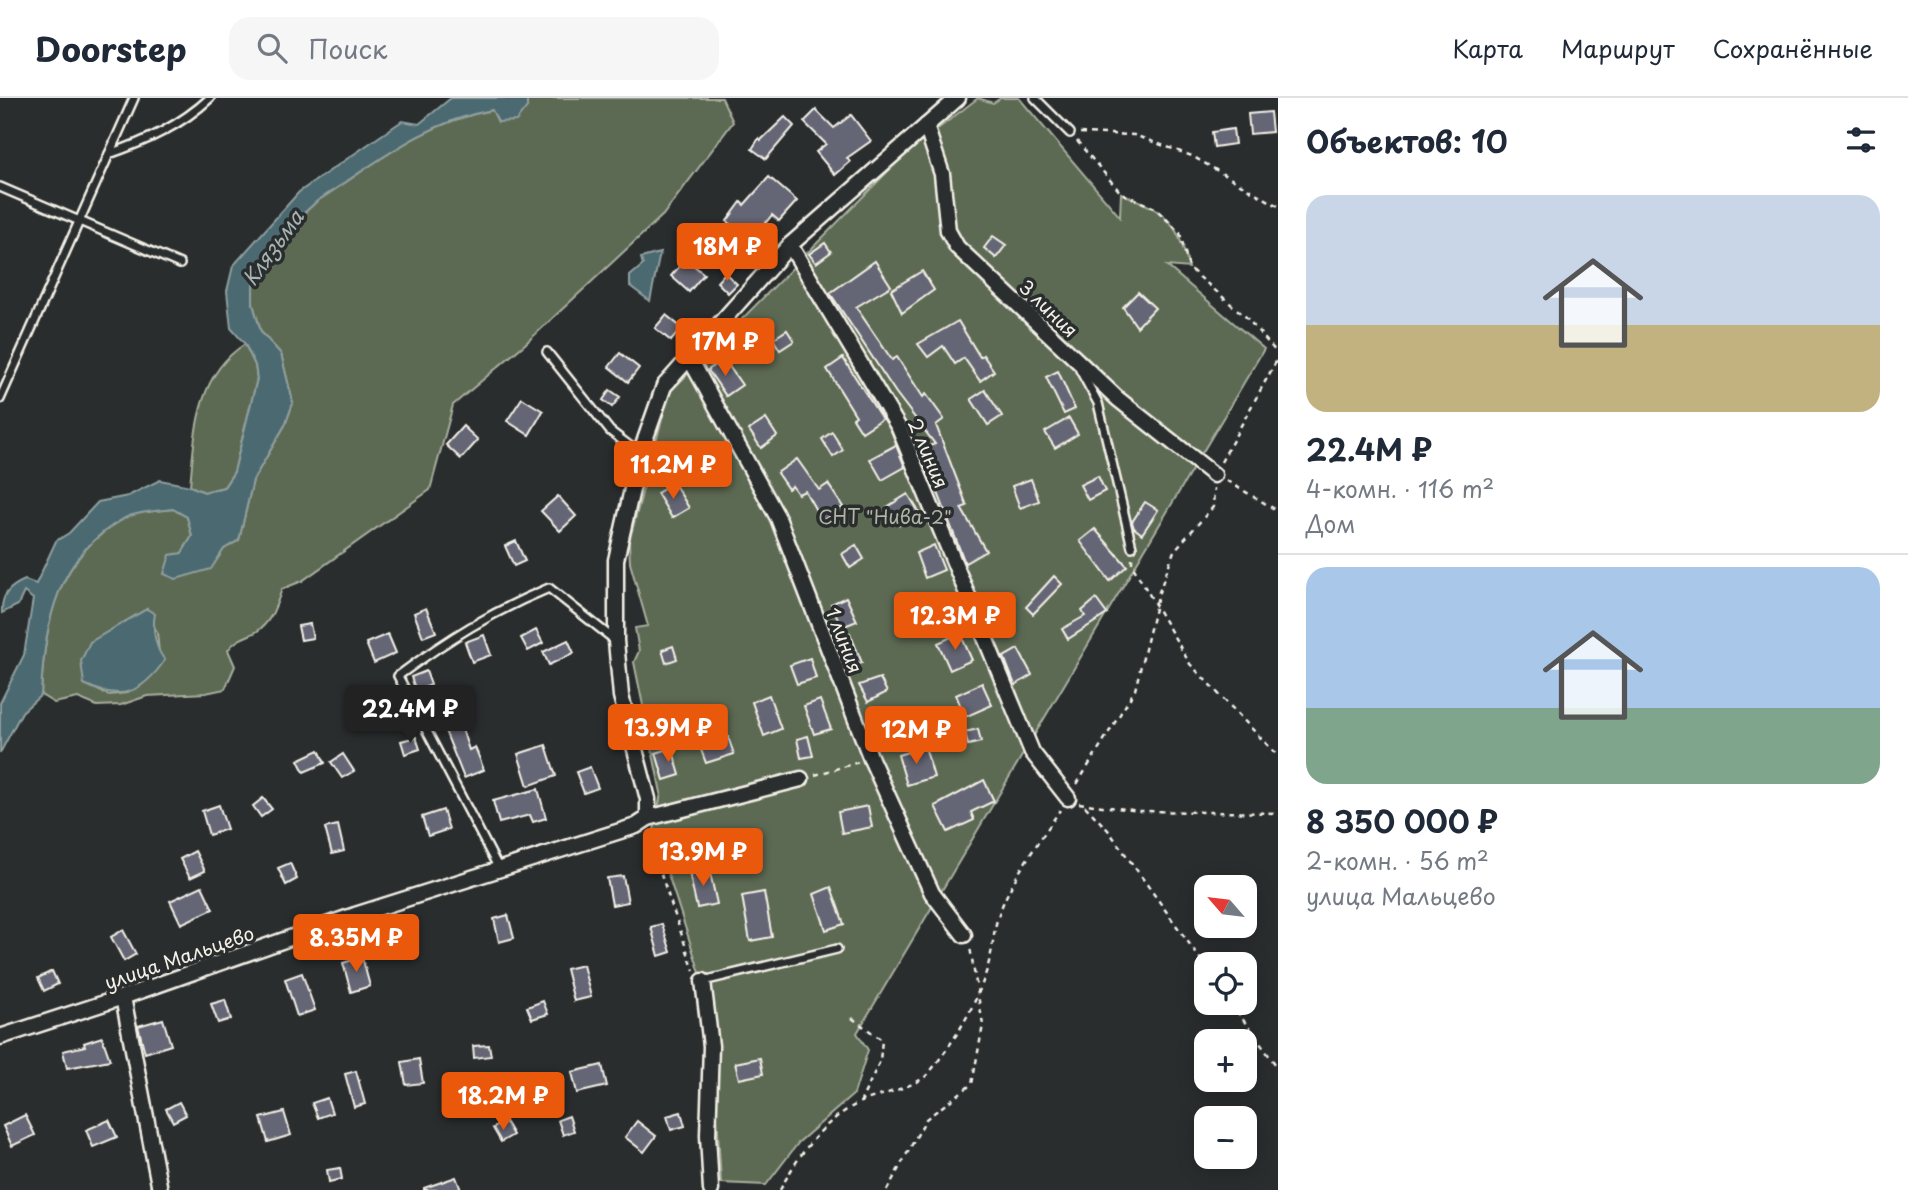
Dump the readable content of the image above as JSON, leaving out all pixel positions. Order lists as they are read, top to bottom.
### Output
{
  "streets": {
    "street": [
      "3 линия",
      "2 линия",
      "1 линия",
      "улица Мальцево"
    ]
  },
  "water": ["Клязьма"],
  "parks": ["СНТ \"Нива-2\""],
  "north": "top left",
  "page": {
    "header": "Doorstep",
    "search": "Поиск",
    "nav": ["Карта", "Маршрут", "Сохранённые"],
    "heading": "Объектов: 10",
    "list": [
      {
        "name": "22.4M ₽",
        "note": "4-комн. · 116 m² · Дом"
      },
      {
        "name": "8 350 000 ₽",
        "note": "2-комн. · 56 m² · улица Мальцево"
      }
    ],
    "price": [
      "18M ₽",
      "17M ₽",
      "11.2M ₽",
      "12.3M ₽",
      "22.4M ₽",
      "13.9M ₽",
      "12M ₽",
      "13.9M ₽",
      "8.35M ₽",
      "18.2M ₽"
    ],
    "map_buttons": ["+", "−"]
  }
}
